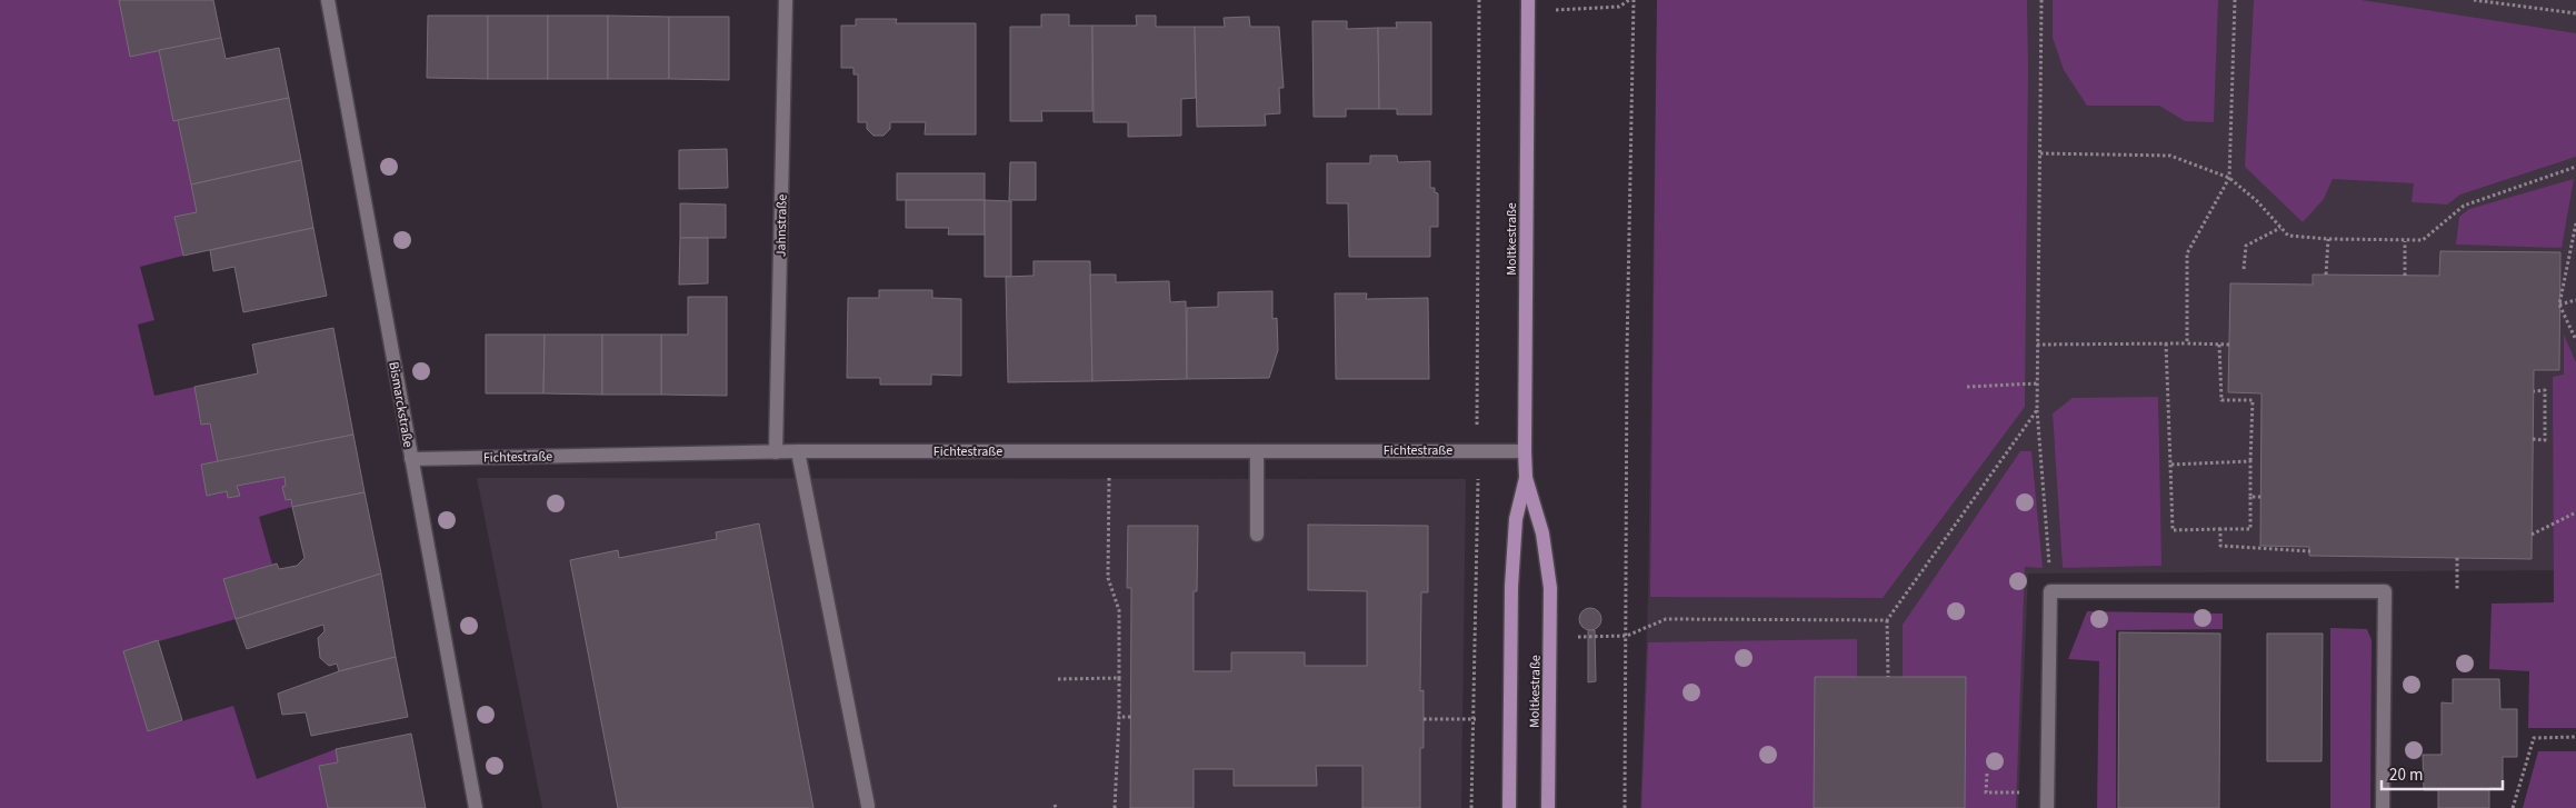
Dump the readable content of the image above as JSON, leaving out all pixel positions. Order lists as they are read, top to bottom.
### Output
{
  "streets": {
    "main road": ["Moltkestraße"],
    "street": ["Jahnstraße", "Bismarckstraße", "Fichtestraße"]
  },
  "crossings": [
    ["Jahnstraße", "Fichtestraße"],
    ["Moltkestraße", "Fichtestraße"],
    ["Bismarckstraße", "Fichtestraße"]
  ],
  "scale_bar": "20 m"
}
